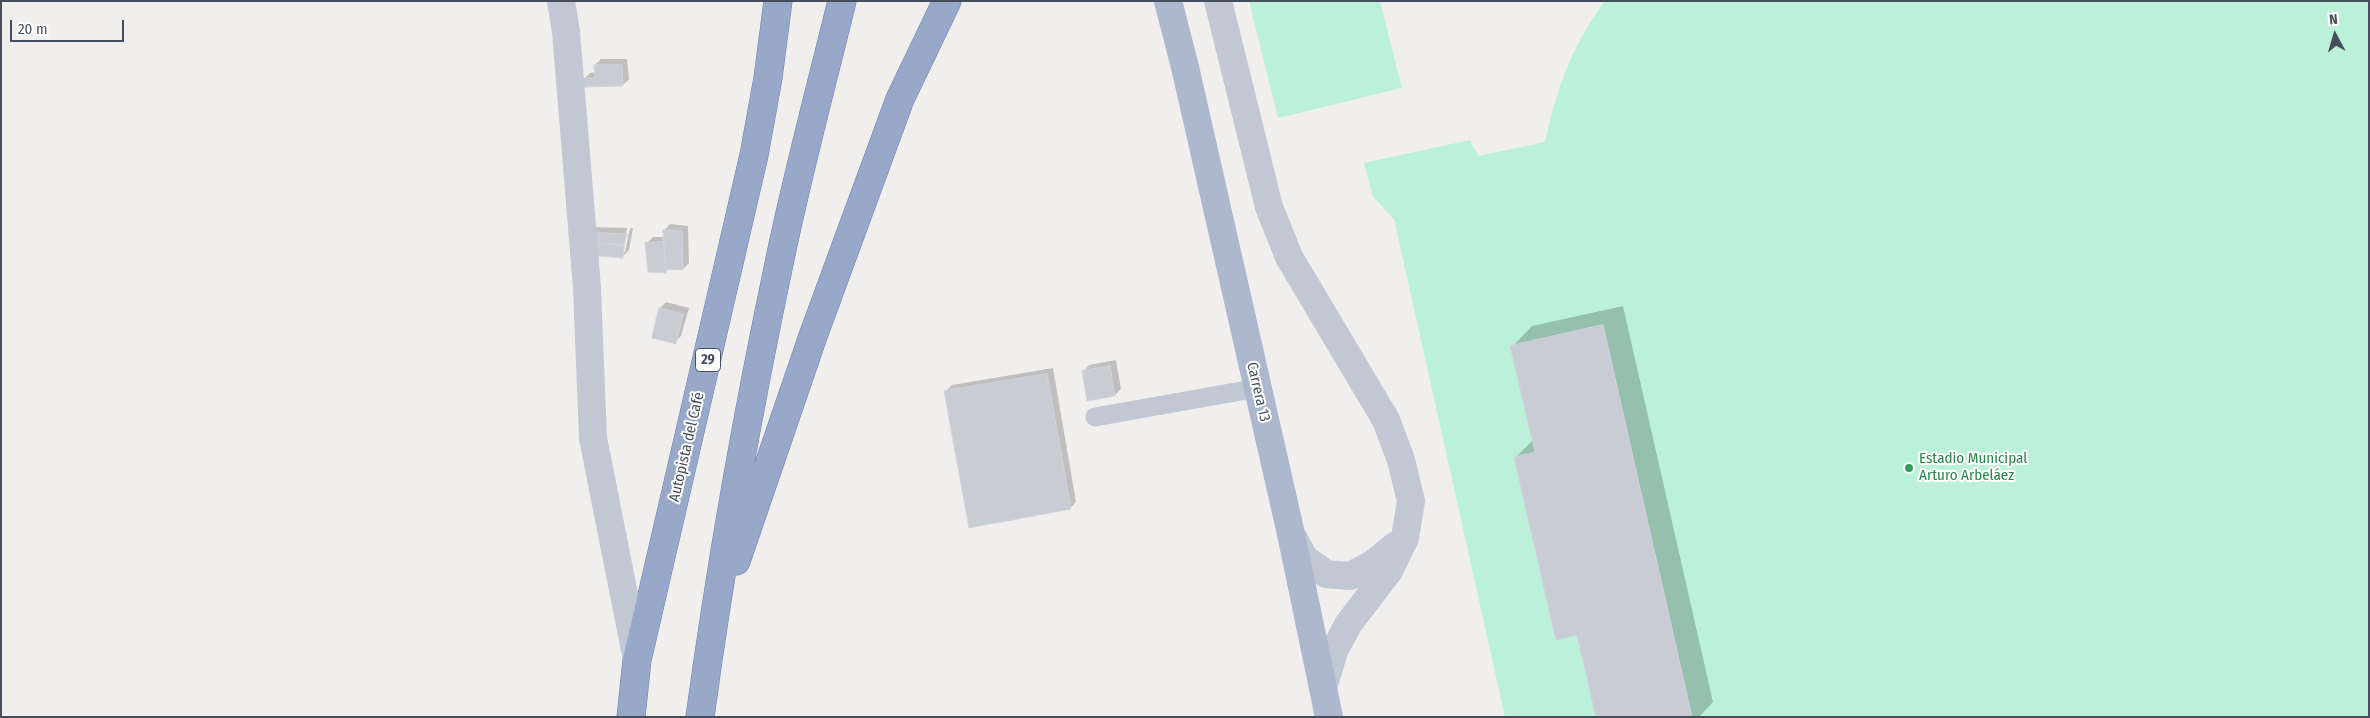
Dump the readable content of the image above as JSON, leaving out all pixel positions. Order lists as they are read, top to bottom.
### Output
{
  "streets": {
    "highway": ["29", "Autopista del Café"],
    "main road": ["Carrera 13"]
  },
  "places": ["Estadio Municipal Arturo Arbeláez"],
  "scale_bar": "20 m",
  "north": "top"
}
